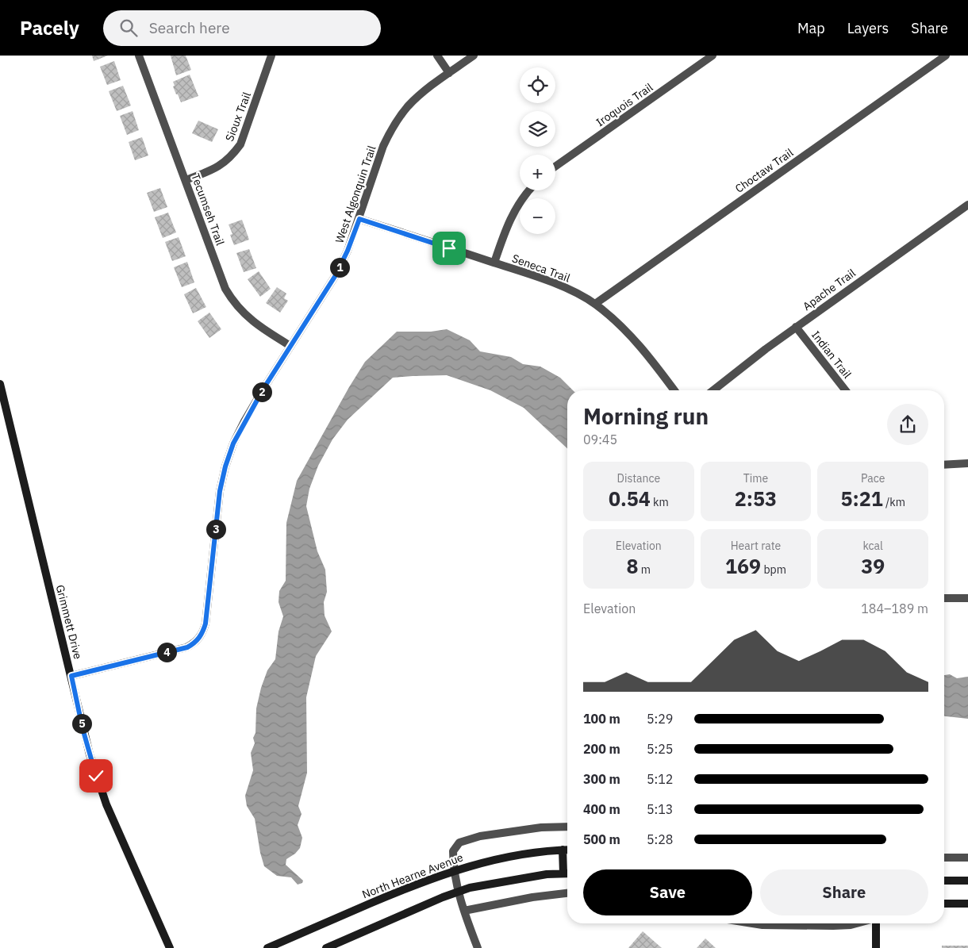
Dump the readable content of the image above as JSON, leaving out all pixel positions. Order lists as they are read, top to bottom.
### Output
{
  "streets": {
    "street": [
      "Iroquois Trail",
      "Sioux Trail",
      "Choctaw Trail",
      "West Algonquin Trail",
      "Tecumseh Trail",
      "Seneca Trail",
      "Apache Trail",
      "Indian Trail",
      "Grimmett Drive",
      "North Hearne Avenue"
    ]
  },
  "crossings": [
    ["Sioux Trail", "Tecumseh Trail"],
    ["Choctaw Trail", "Seneca Trail"],
    ["West Algonquin Trail", "Tecumseh Trail"],
    ["West Algonquin Trail", "Seneca Trail"],
    ["West Algonquin Trail", "Grimmett Drive"],
    ["Apache Trail", "Indian Trail"]
  ],
  "page": {
    "header": "Pacely",
    "search": "Search here",
    "nav": ["Map", "Layers", "Share"],
    "map_buttons": ["+", "−"],
    "pins": [
      "1",
      "2",
      "3",
      "4",
      "5"
    ],
    "heading": ["Morning run", "09:45"],
    "stats": [
      ["Distance", "0.54 km"],
      ["Time", "2:53"],
      ["Pace", "5:21 /km"],
      ["Elevation", "8 m"],
      ["Heart rate", "169 bpm"],
      ["kcal", "39"]
    ],
    "chart": ["Elevation", "184–189 m"],
    "list": [
      {
        "name": "100 m",
        "note": "5:29"
      },
      {
        "name": "200 m",
        "note": "5:25"
      },
      {
        "name": "300 m",
        "note": "5:12"
      },
      {
        "name": "400 m",
        "note": "5:13"
      },
      {
        "name": "500 m",
        "note": "5:28"
      }
    ],
    "buttons": ["Save", "Share"]
  }
}
